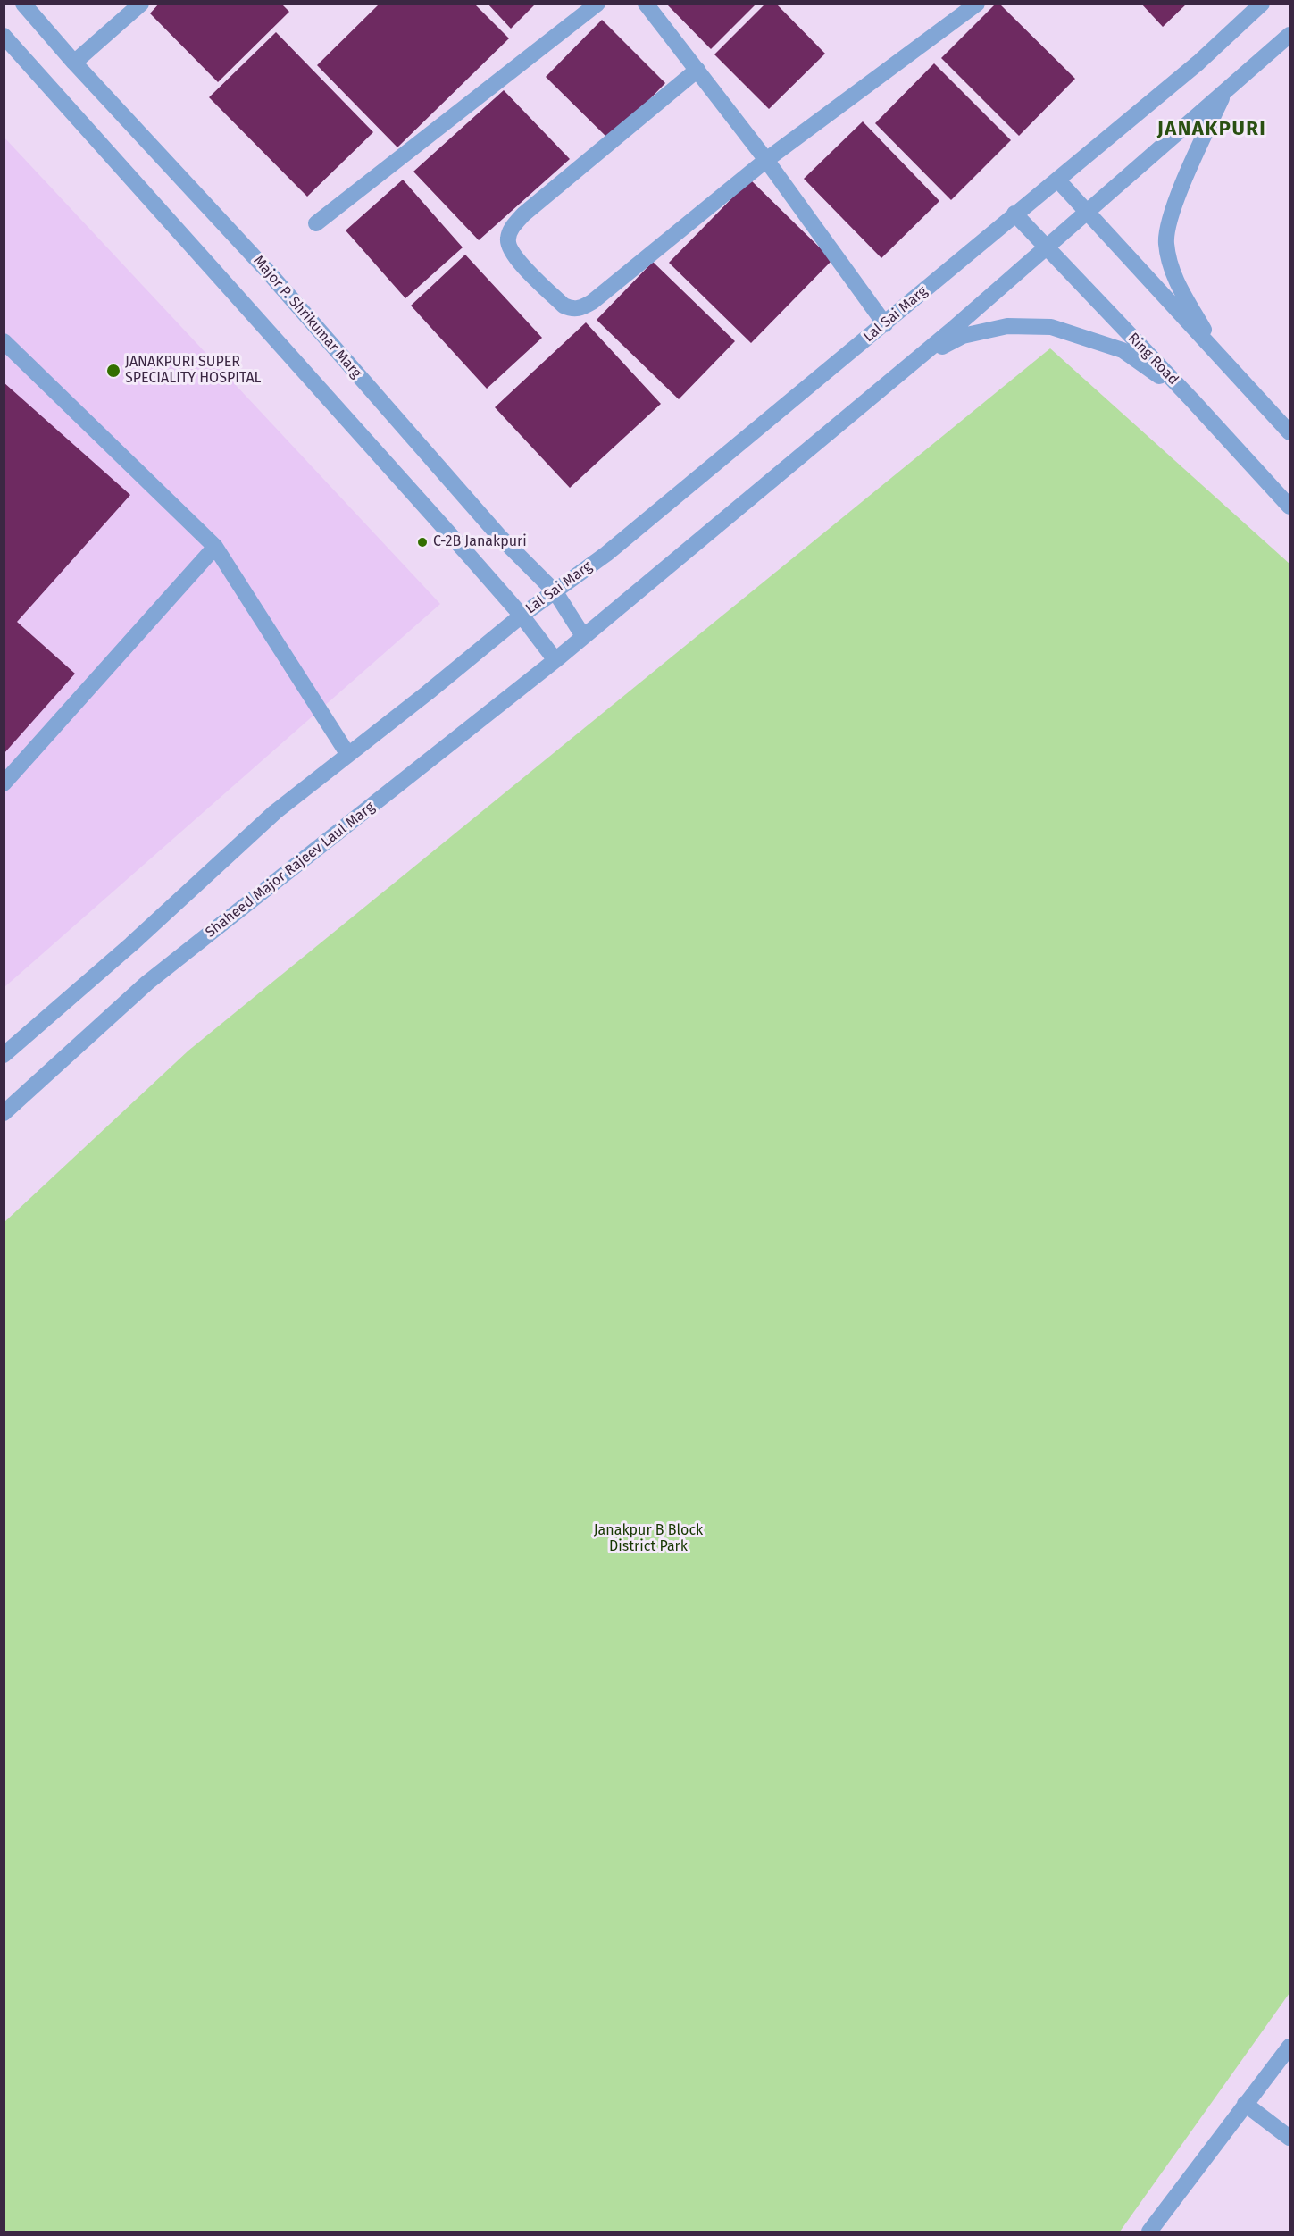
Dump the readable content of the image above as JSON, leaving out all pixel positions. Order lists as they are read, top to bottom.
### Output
{
  "streets": {
    "street": [
      "Lal Sai Marg",
      "Major P. Shrikumar Marg",
      "Ring Road",
      "Shaheed Major Rajeev Laul Marg"
    ]
  },
  "crossings": [
    ["Lal Sai Marg", "Major P. Shrikumar Marg"],
    ["Lal Sai Marg", "Ring Road"],
    ["Major P. Shrikumar Marg", "Shaheed Major Rajeev Laul Marg"]
  ],
  "districts": ["JANAKPURI"],
  "parks": ["Janakpur B Block District Park"],
  "places": ["JANAKPURI SUPER SPECIALITY HOSPITAL", "C-2B Janakpuri"]
}
